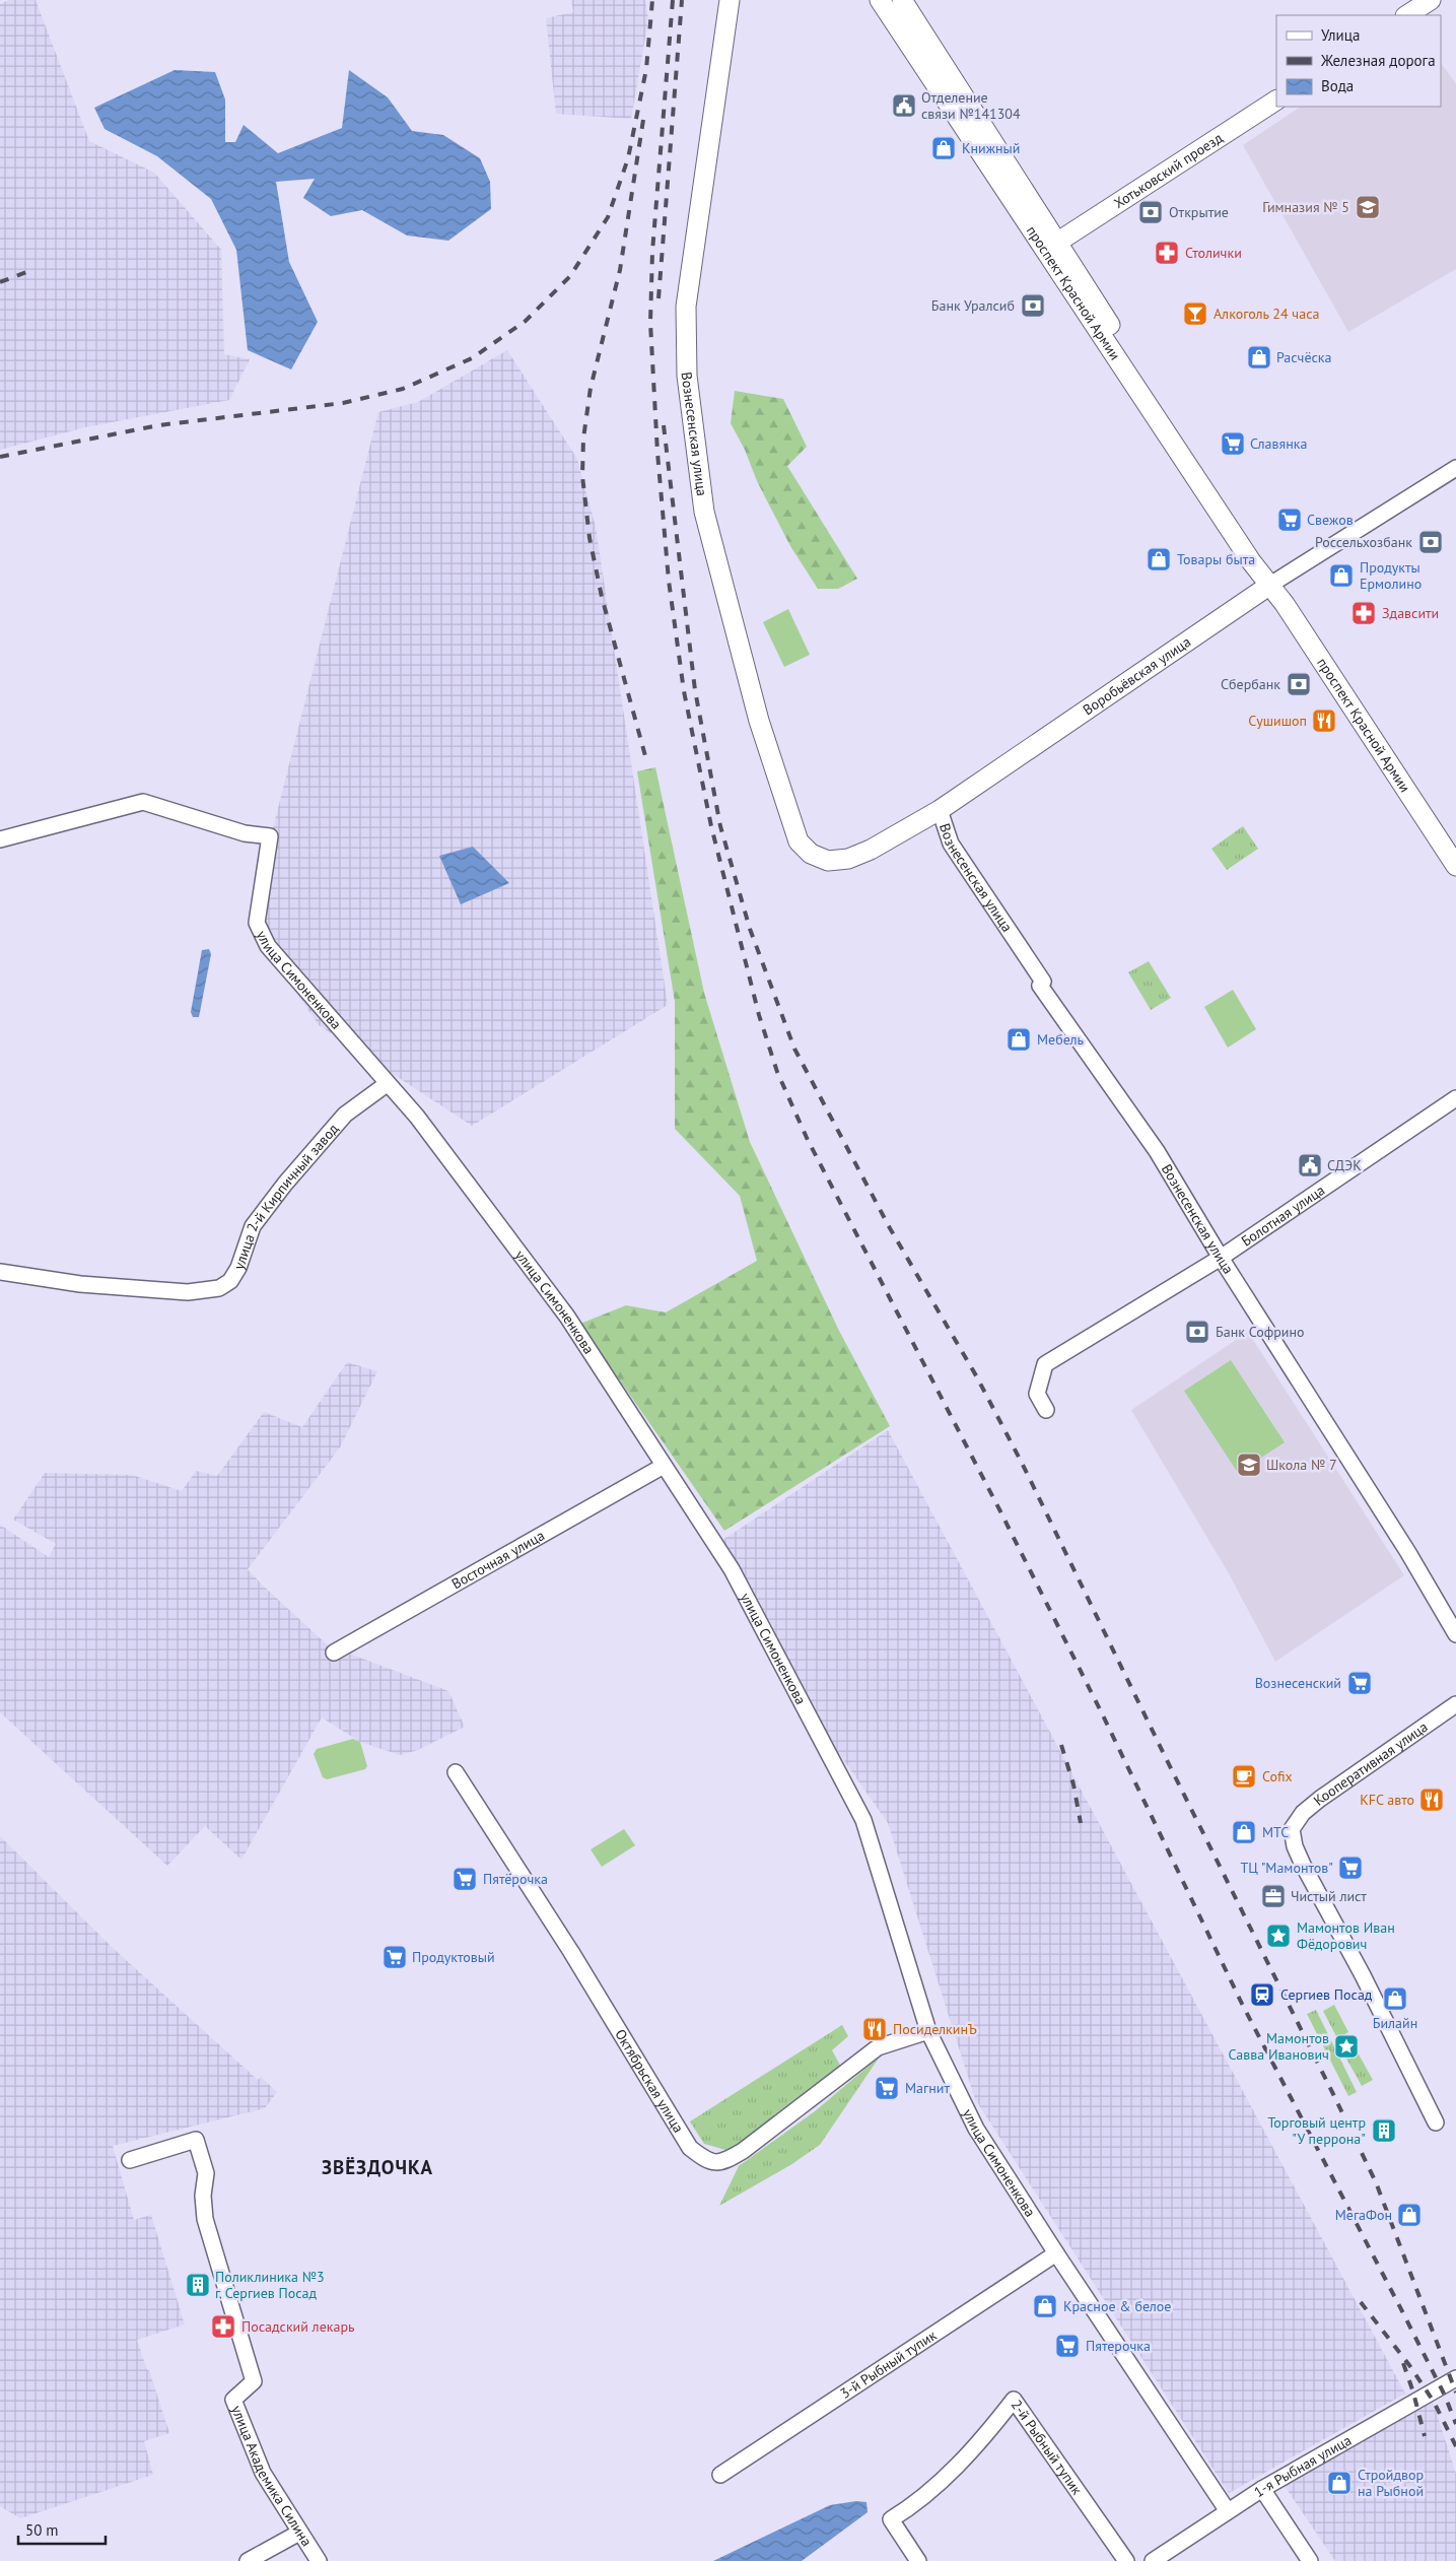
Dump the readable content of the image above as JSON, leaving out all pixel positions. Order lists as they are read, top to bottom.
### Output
{
  "streets": {
    "main road": [
      "Хотьковский проезд",
      "проспект Красной Армии",
      "Вознесенская улица",
      "Воробьёвская улица"
    ],
    "street": [
      "улица Симоненкова",
      "улица 2-й Кирпичный завод",
      "Болотная улица",
      "Восточная улица",
      "Кооперативная улица",
      "Октябрьская улица",
      "3-й Рыбный тупик",
      "2-й Рыбный тупик",
      "1-я Рыбная улица",
      "улица Академика Силина"
    ]
  },
  "crossings": [
    ["Хотьковский проезд", "проспект Красной Армии"],
    ["проспект Красной Армии", "Воробьёвская улица"],
    ["Вознесенская улица", "Воробьёвская улица"],
    ["Вознесенская улица", "Болотная улица"],
    ["улица Симоненкова", "улица 2-й Кирпичный завод"],
    ["улица Симоненкова", "Восточная улица"],
    ["улица Симоненкова", "Октябрьская улица"],
    ["улица Симоненкова", "3-й Рыбный тупик"],
    ["улица Симоненкова", "1-я Рыбная улица"]
  ],
  "districts": ["ЗВЁЗДОЧКА"],
  "places": {
    "public building": ["Отделение связи №141304", "СДЭК"],
    "shop": [
      "Книжный",
      "Расчёска",
      "Товары быта",
      "Продукты Ермолино",
      "Мебель",
      "МТС",
      "Билайн",
      "МегаФон",
      "Красное & белое",
      "Стройдвор на Рыбной"
    ],
    "school or university": ["Гимназия № 5", "Школа № 7"],
    "bank": [
      "Открытие",
      "Банк Уралсиб",
      "Россельхозбанк",
      "Сбербанк",
      "Банк Софрино"
    ],
    "pharmacy": ["Столички", "Здавсити", "Посадский лекарь"],
    "bar": ["Алкоголь 24 часа"],
    "supermarket": [
      "Славянка",
      "Свежов",
      "Вознесенский",
      "ТЦ \"Мамонтов\"",
      "Пятёрочка",
      "Продуктовый",
      "Магнит",
      "Пятерочка"
    ],
    "restaurant": ["Сушишоп", "KFC авто", "ПосиделкинЪ"],
    "cafe": ["Cofix"],
    "office": ["Чистый лист"],
    "place": ["Мамонтов Иван Фёдорович", "Мамонтов Савва Иванович"],
    "station": ["Сергиев Посад"],
    "building": ["Торговый центр \"У перрона\"", "Поликлиника №3 г. Сергиев Посад"]
  },
  "legend": ["Улица", "Железная дорога", "Вода"],
  "scale_bar": "50 m"
}
